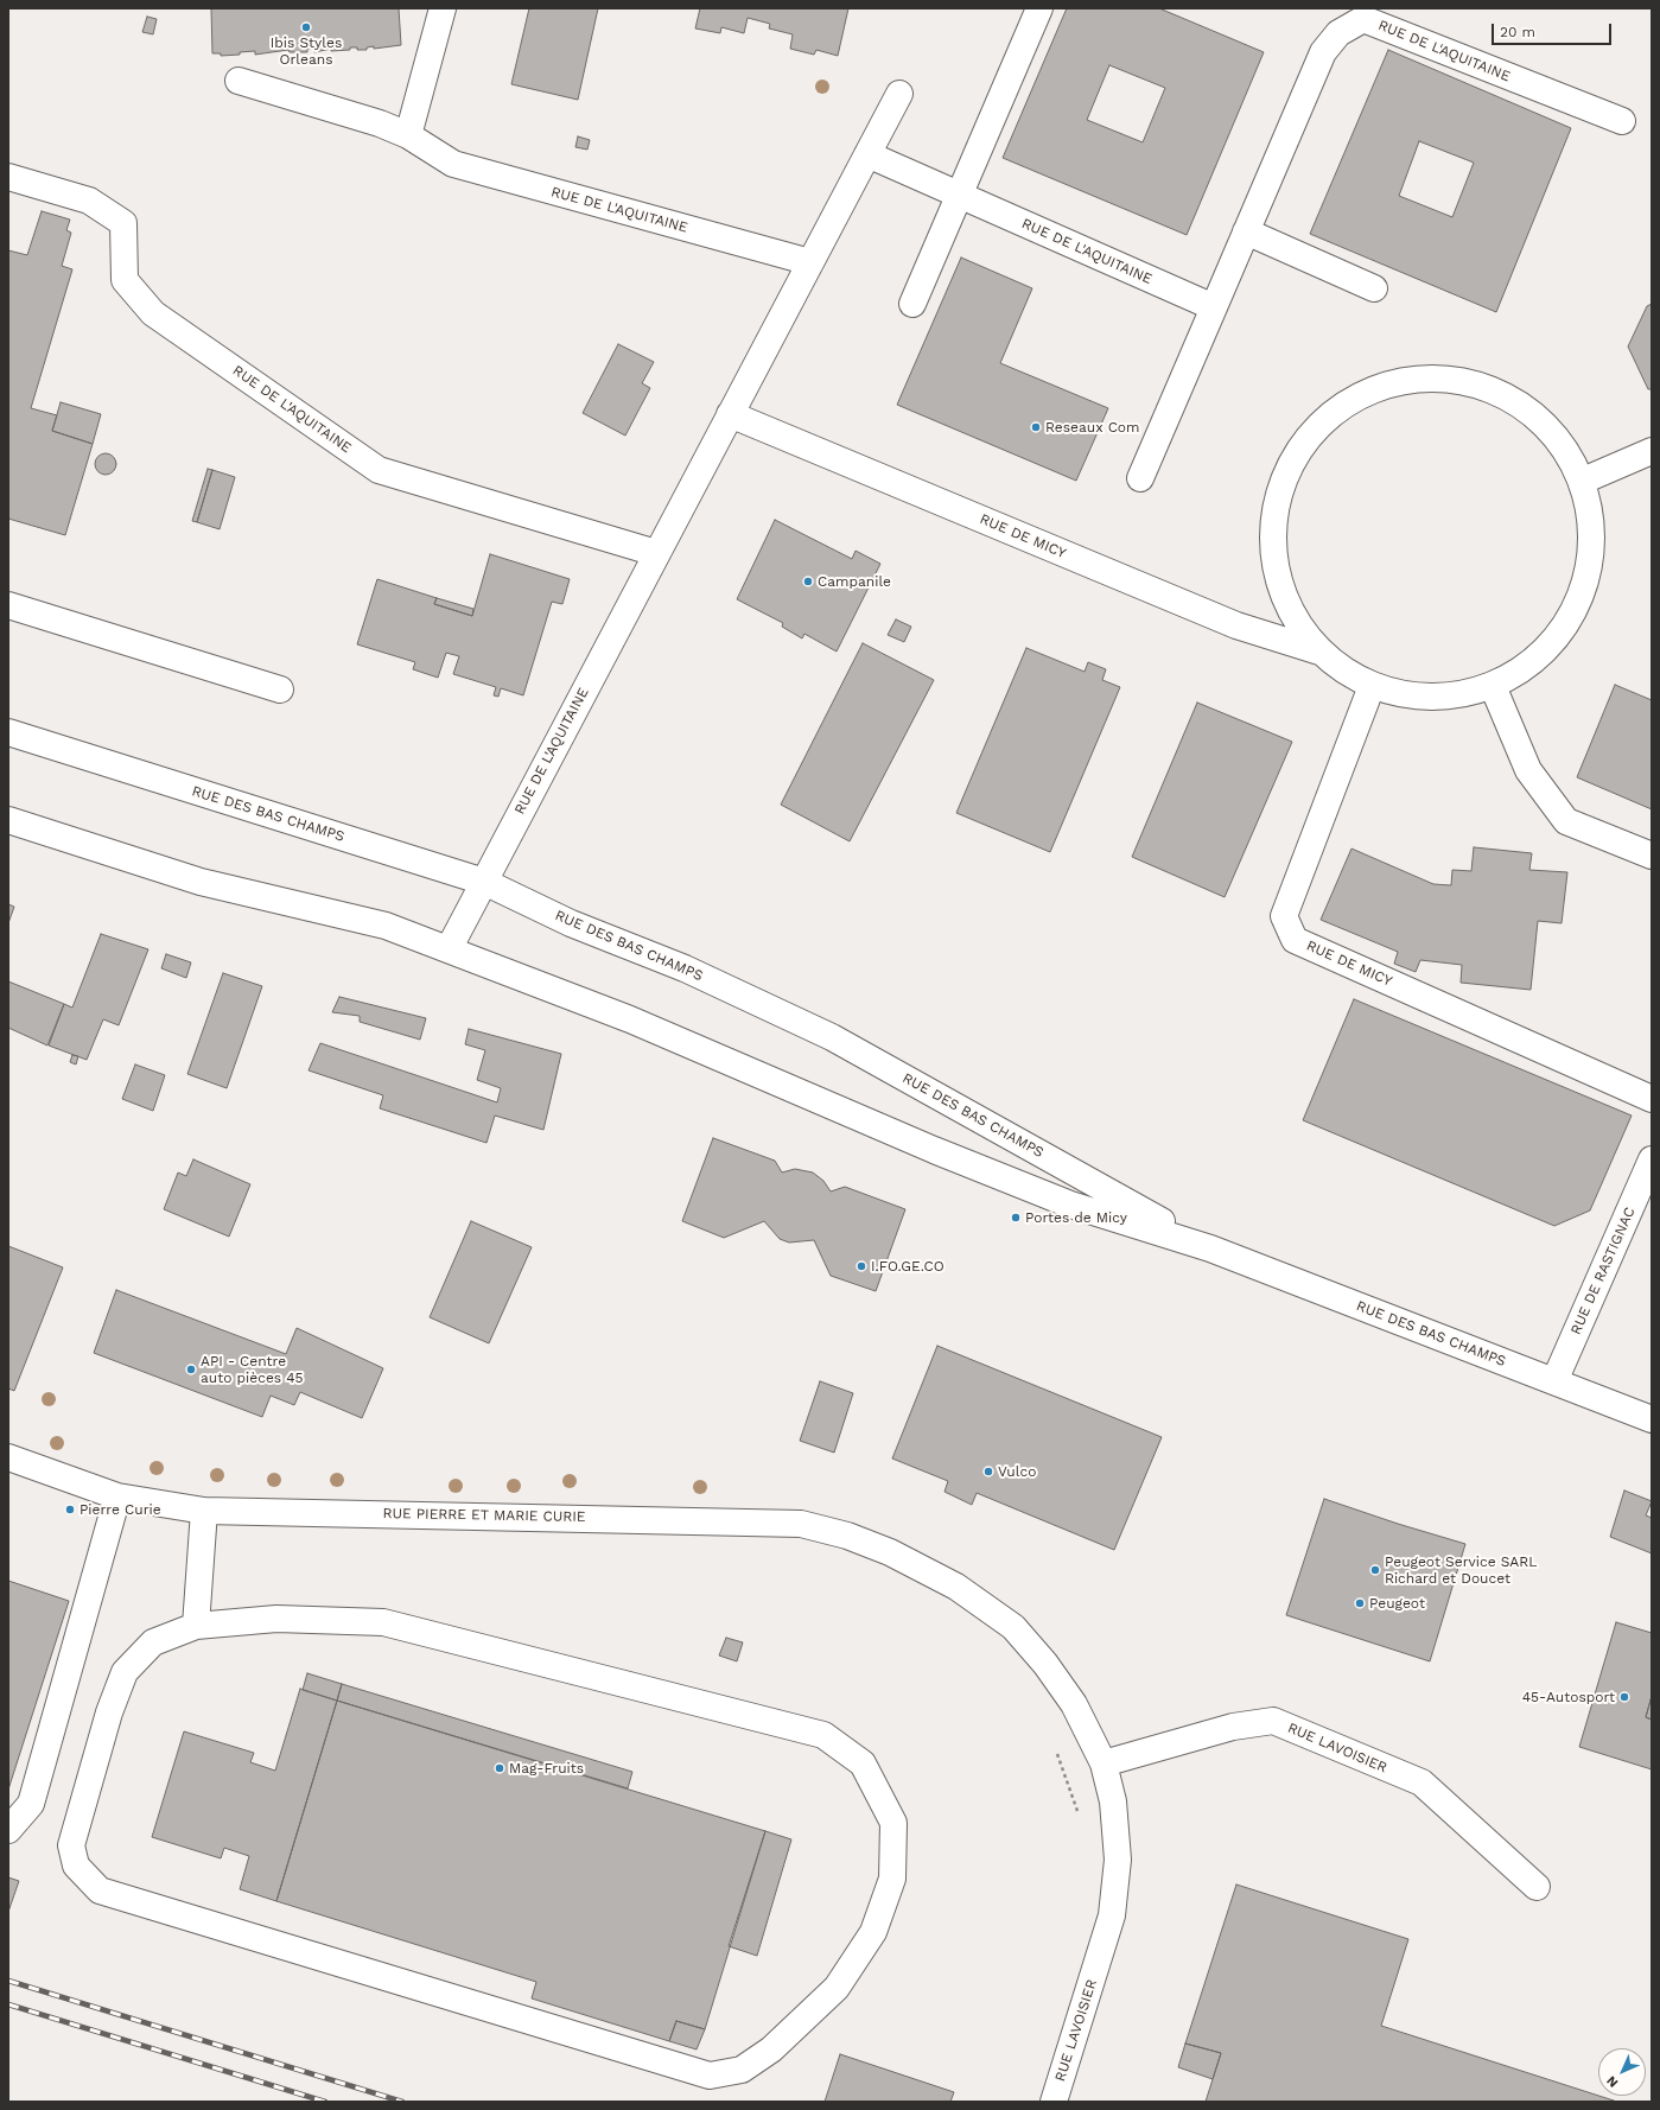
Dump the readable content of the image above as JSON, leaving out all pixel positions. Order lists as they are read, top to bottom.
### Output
{
  "streets": {
    "street": [
      "RUE DE L'AQUITAINE",
      "RUE DE MICY",
      "RUE DES BAS CHAMPS",
      "RUE DE RASTIGNAC",
      "RUE PIERRE ET MARIE CURIE",
      "RUE LAVOISIER"
    ]
  },
  "crossings": [
    ["RUE DE L'AQUITAINE", "RUE DE MICY"],
    ["RUE DE L'AQUITAINE", "RUE DES BAS CHAMPS"],
    ["RUE DES BAS CHAMPS", "RUE DE RASTIGNAC"],
    ["RUE PIERRE ET MARIE CURIE", "RUE LAVOISIER"]
  ],
  "places": [
    "Ibis Styles Orleans",
    "Reseaux Com",
    "Campanile",
    "Portes de Micy",
    "I.FO.GE.CO",
    "API - Centre auto pièces 45",
    "Vulco",
    "Pierre Curie",
    "Peugeot Service SARL Richard et Doucet",
    "Peugeot",
    "45-Autosport",
    "Mag-Fruits"
  ],
  "scale_bar": "20 m",
  "north": "bottom left"
}
